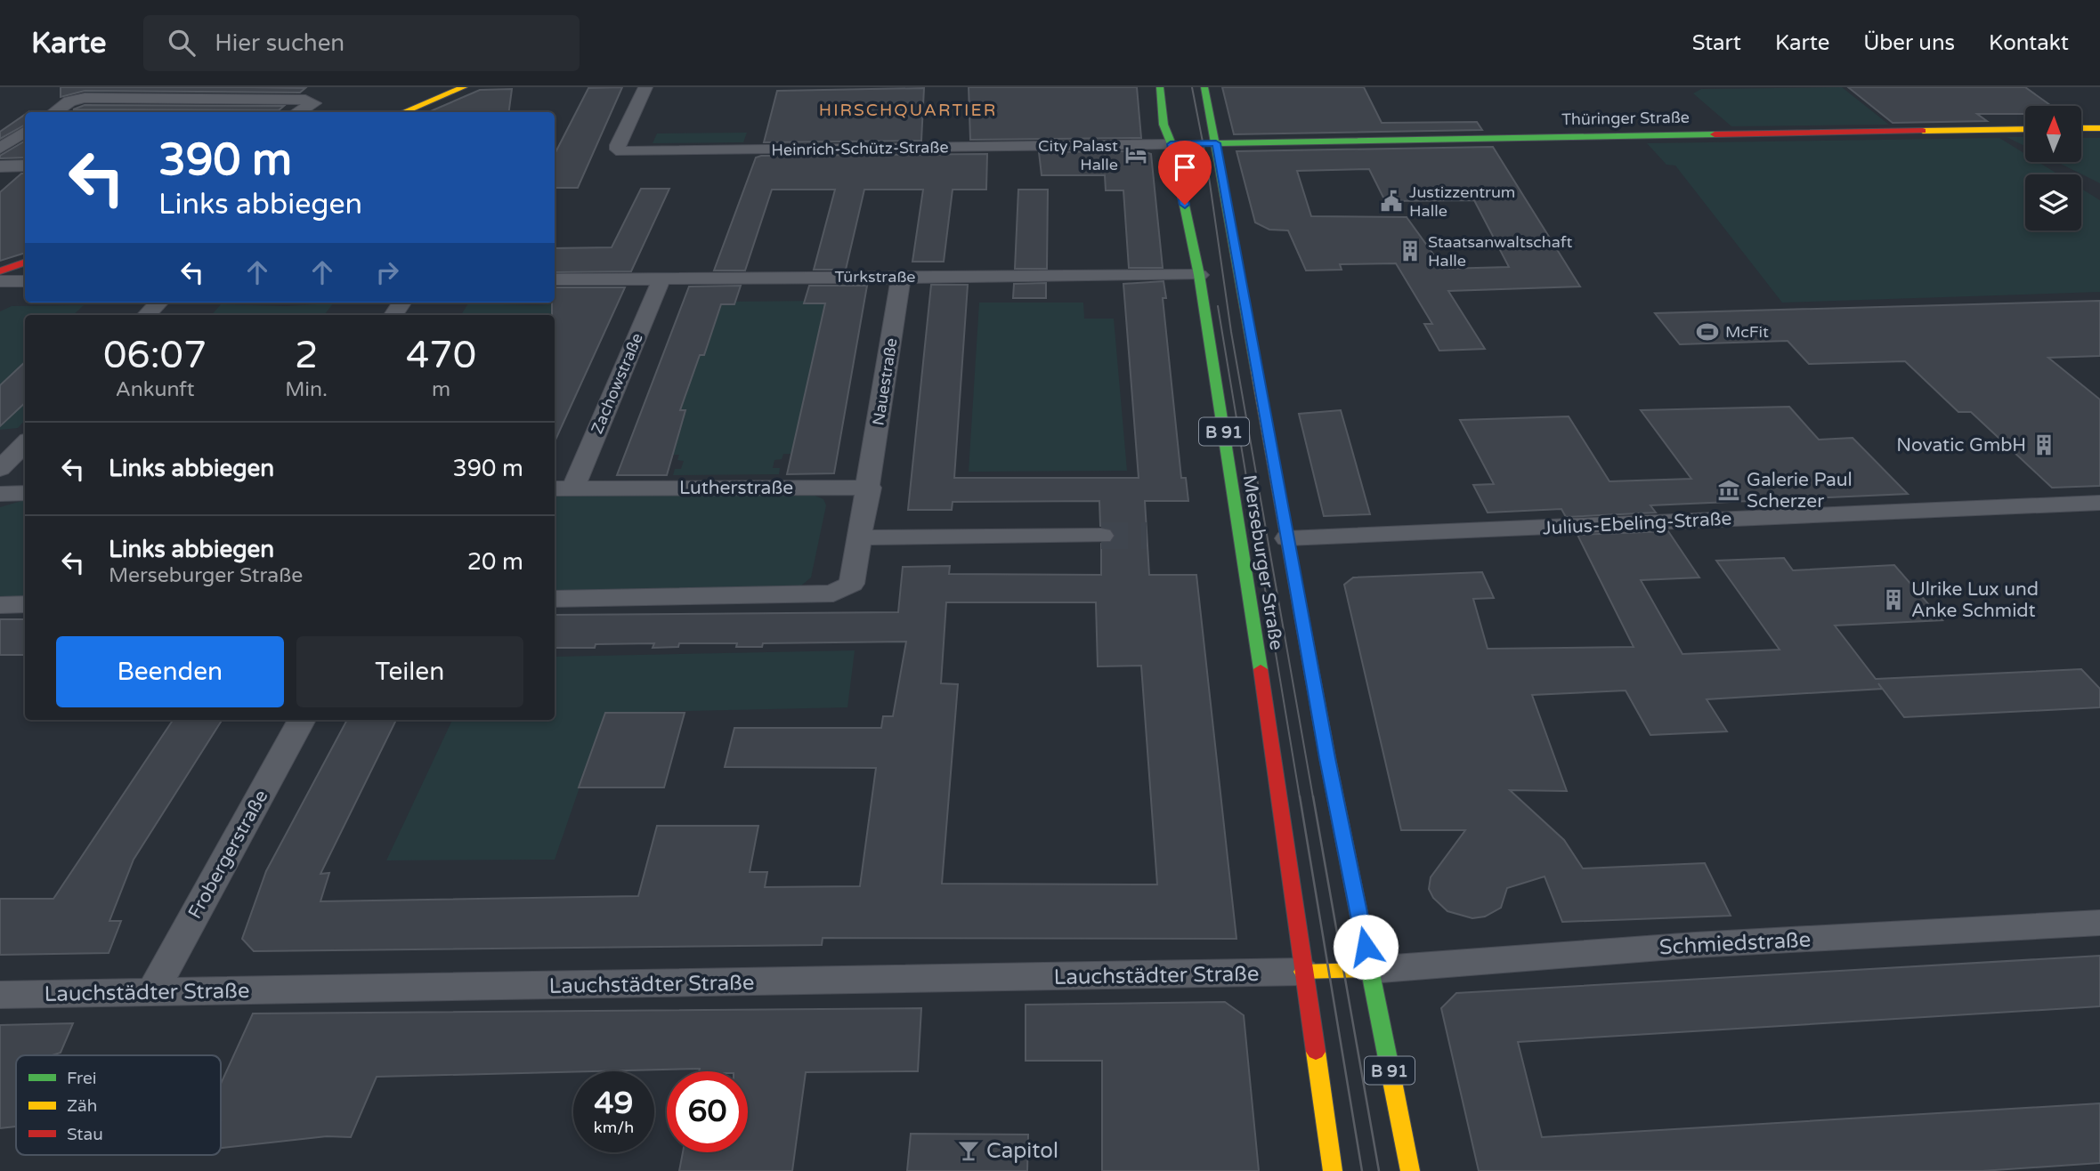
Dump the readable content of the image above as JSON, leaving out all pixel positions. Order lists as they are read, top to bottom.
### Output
{
  "streets": {
    "main road": ["Thüringer Straße", "B 91", "Merseburger Straße"],
    "street": [
      "Heinrich-Schütz-Straße",
      "Türkstraße",
      "Nauestraße",
      "Zachowstraße",
      "Lutherstraße",
      "Julius-Ebeling-Straße",
      "Frobergerstraße",
      "Schmiedstraße",
      "Lauchstädter Straße"
    ]
  },
  "crossings": [
    ["Thüringer Straße", "Heinrich-Schütz-Straße"],
    ["Thüringer Straße", "Merseburger Straße"],
    ["Heinrich-Schütz-Straße", "Merseburger Straße"],
    ["Türkstraße", "Nauestraße"],
    ["Türkstraße", "Zachowstraße"],
    ["Türkstraße", "Merseburger Straße"],
    ["Nauestraße", "Lutherstraße"],
    ["Zachowstraße", "Lutherstraße"],
    ["Julius-Ebeling-Straße", "Merseburger Straße"],
    ["Merseburger Straße", "Schmiedstraße"],
    ["Merseburger Straße", "Lauchstädter Straße"],
    ["Frobergerstraße", "Lauchstädter Straße"]
  ],
  "districts": ["HIRSCHQUARTIER"],
  "places": {
    "hotel": ["City Palast Halle"],
    "public building": ["Justizzentrum Halle"],
    "building": ["Staatsanwaltschaft Halle", "Novatic GmbH", "Ulrike Lux und Anke Schmidt"],
    "sports": ["McFit"],
    "museum": ["Galerie Paul Scherzer"],
    "bar": ["Capitol"]
  },
  "legend": ["Frei", "Zäh", "Stau"],
  "north": "top",
  "page": {
    "header": "Karte",
    "search": "Hier suchen",
    "nav": [
      "Start",
      "Karte",
      "Über uns",
      "Kontakt"
    ],
    "turn": ["390 m", "Links abbiegen"],
    "eta": [
      "06:07",
      "Ankunft",
      "2",
      "Min.",
      "470",
      "m"
    ],
    "list": [
      {
        "name": "Links abbiegen",
        "value": "390 m"
      },
      {
        "name": "Links abbiegen",
        "note": "Merseburger Straße",
        "value": "20 m"
      }
    ],
    "buttons": ["Beenden", "Teilen"],
    "speed": "49 km/h",
    "limit": "60"
  }
}
